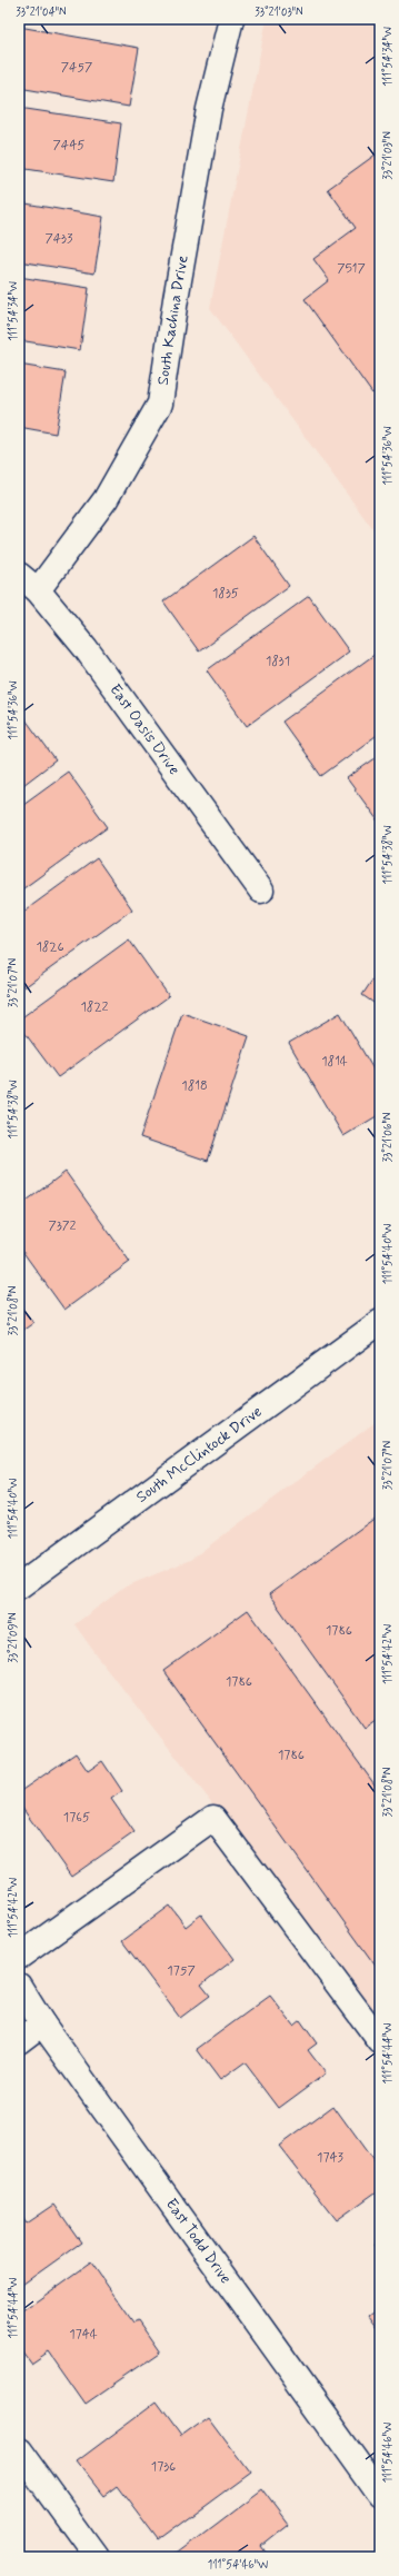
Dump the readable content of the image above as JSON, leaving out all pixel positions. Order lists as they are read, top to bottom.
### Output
{
  "streets": {
    "street": [
      "South Kachina Drive",
      "East Oasis Drive",
      "South McClintock Drive",
      "East Todd Drive"
    ]
  },
  "crossings": [
    ["South Kachina Drive", "East Oasis Drive"]
  ],
  "house_numbers": [
    "7457",
    "7445",
    "7433",
    "7517",
    "1835",
    "1831",
    "1826",
    "1822",
    "1814",
    "1818",
    "7372",
    "1786",
    "1786",
    "1786",
    "1765",
    "1757",
    "1743",
    "1744",
    "1736"
  ],
  "coordinates": [
    "33°21'04\"N",
    "33°21'03\"N",
    "111°54'34\"W",
    "111°54'36\"W",
    "111°54'38\"W",
    "33°21'07\"N",
    "33°21'06\"N",
    "111°54'40\"W",
    "33°21'08\"N",
    "33°21'09\"N",
    "111°54'42\"W",
    "111°54'44\"W",
    "111°54'46\"W"
  ]
}
